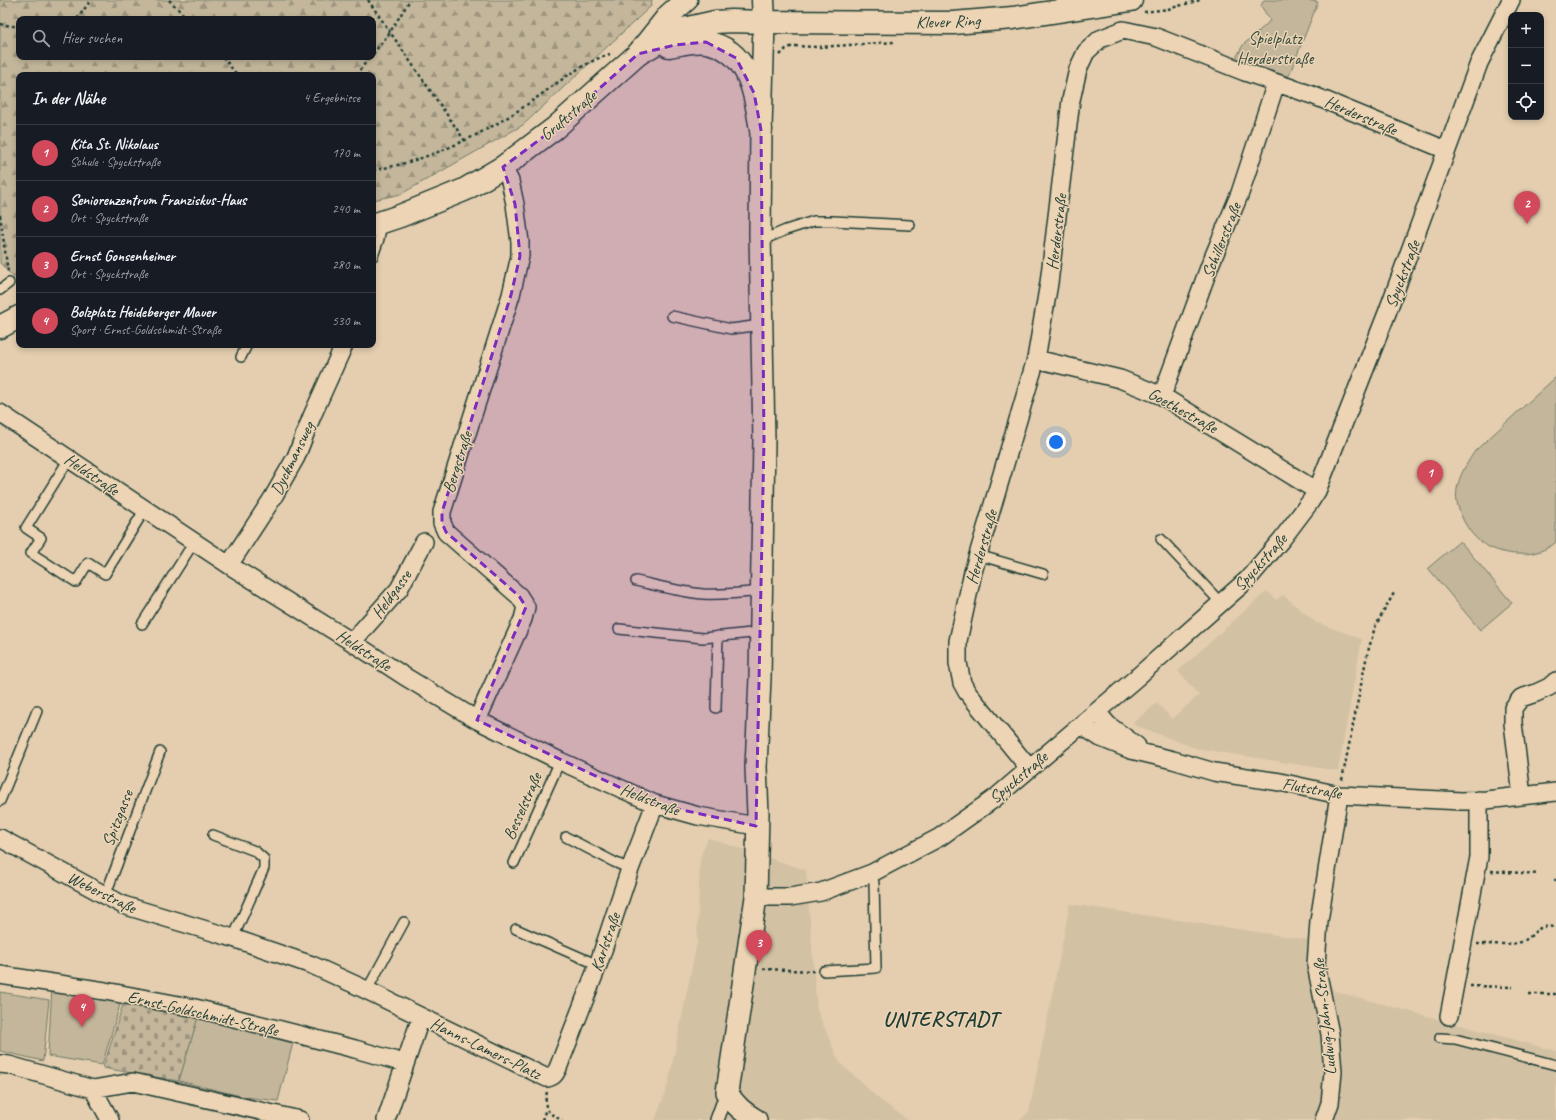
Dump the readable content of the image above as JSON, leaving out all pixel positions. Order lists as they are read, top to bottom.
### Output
{
  "streets": {
    "main road": ["Klever Ring", "Gruftstraße"],
    "street": [
      "Herderstraße",
      "Schillerstraße",
      "Spyckstraße",
      "Goethestraße",
      "Dyckmansweg",
      "Bergstraße",
      "Heldstraße",
      "Heldgasse",
      "Flutstraße",
      "Weberstraße",
      "Karlstraße",
      "Ernst-Goldschmidt-Straße",
      "Ludwig-Jahn-Straße",
      "Hanns-Lamers-Platz"
    ],
    "lane": ["Besselstraße", "Spitzgasse"]
  },
  "crossings": [
    ["Klever Ring", "Gruftstraße"],
    ["Gruftstraße", "Bergstraße"],
    ["Herderstraße", "Schillerstraße"],
    ["Herderstraße", "Spyckstraße"],
    ["Herderstraße", "Goethestraße"],
    ["Schillerstraße", "Goethestraße"],
    ["Spyckstraße", "Goethestraße"],
    ["Spyckstraße", "Flutstraße"],
    ["Dyckmansweg", "Heldstraße"],
    ["Bergstraße", "Heldstraße"],
    ["Heldstraße", "Heldgasse"],
    ["Heldstraße", "Besselstraße"],
    ["Heldstraße", "Karlstraße"],
    ["Flutstraße", "Ludwig-Jahn-Straße"],
    ["Spitzgasse", "Weberstraße"],
    ["Weberstraße", "Hanns-Lamers-Platz"],
    ["Karlstraße", "Hanns-Lamers-Platz"]
  ],
  "districts": ["UNTERSTADT"],
  "parks": ["Spielplatz Herderstraße"],
  "page": {
    "map_buttons": ["+", "−"],
    "search": "Hier suchen",
    "heading": ["In der Nähe", "4 Ergebnisse"],
    "list": [
      {
        "mark": "1",
        "name": "Kita St. Nikolaus",
        "note": "Schule · Spyckstraße",
        "value": "170 m"
      },
      {
        "mark": "2",
        "name": "Seniorenzentrum Franziskus-Haus",
        "note": "Ort · Spyckstraße",
        "value": "240 m"
      },
      {
        "mark": "3",
        "name": "Ernst Gonsenheimer",
        "note": "Ort · Spyckstraße",
        "value": "280 m"
      },
      {
        "mark": "4",
        "name": "Bolzplatz Heideberger Mauer",
        "note": "Sport · Ernst-Goldschmidt-Straße",
        "value": "530 m"
      }
    ],
    "pins": [
      "2",
      "1",
      "3",
      "4"
    ]
  }
}
